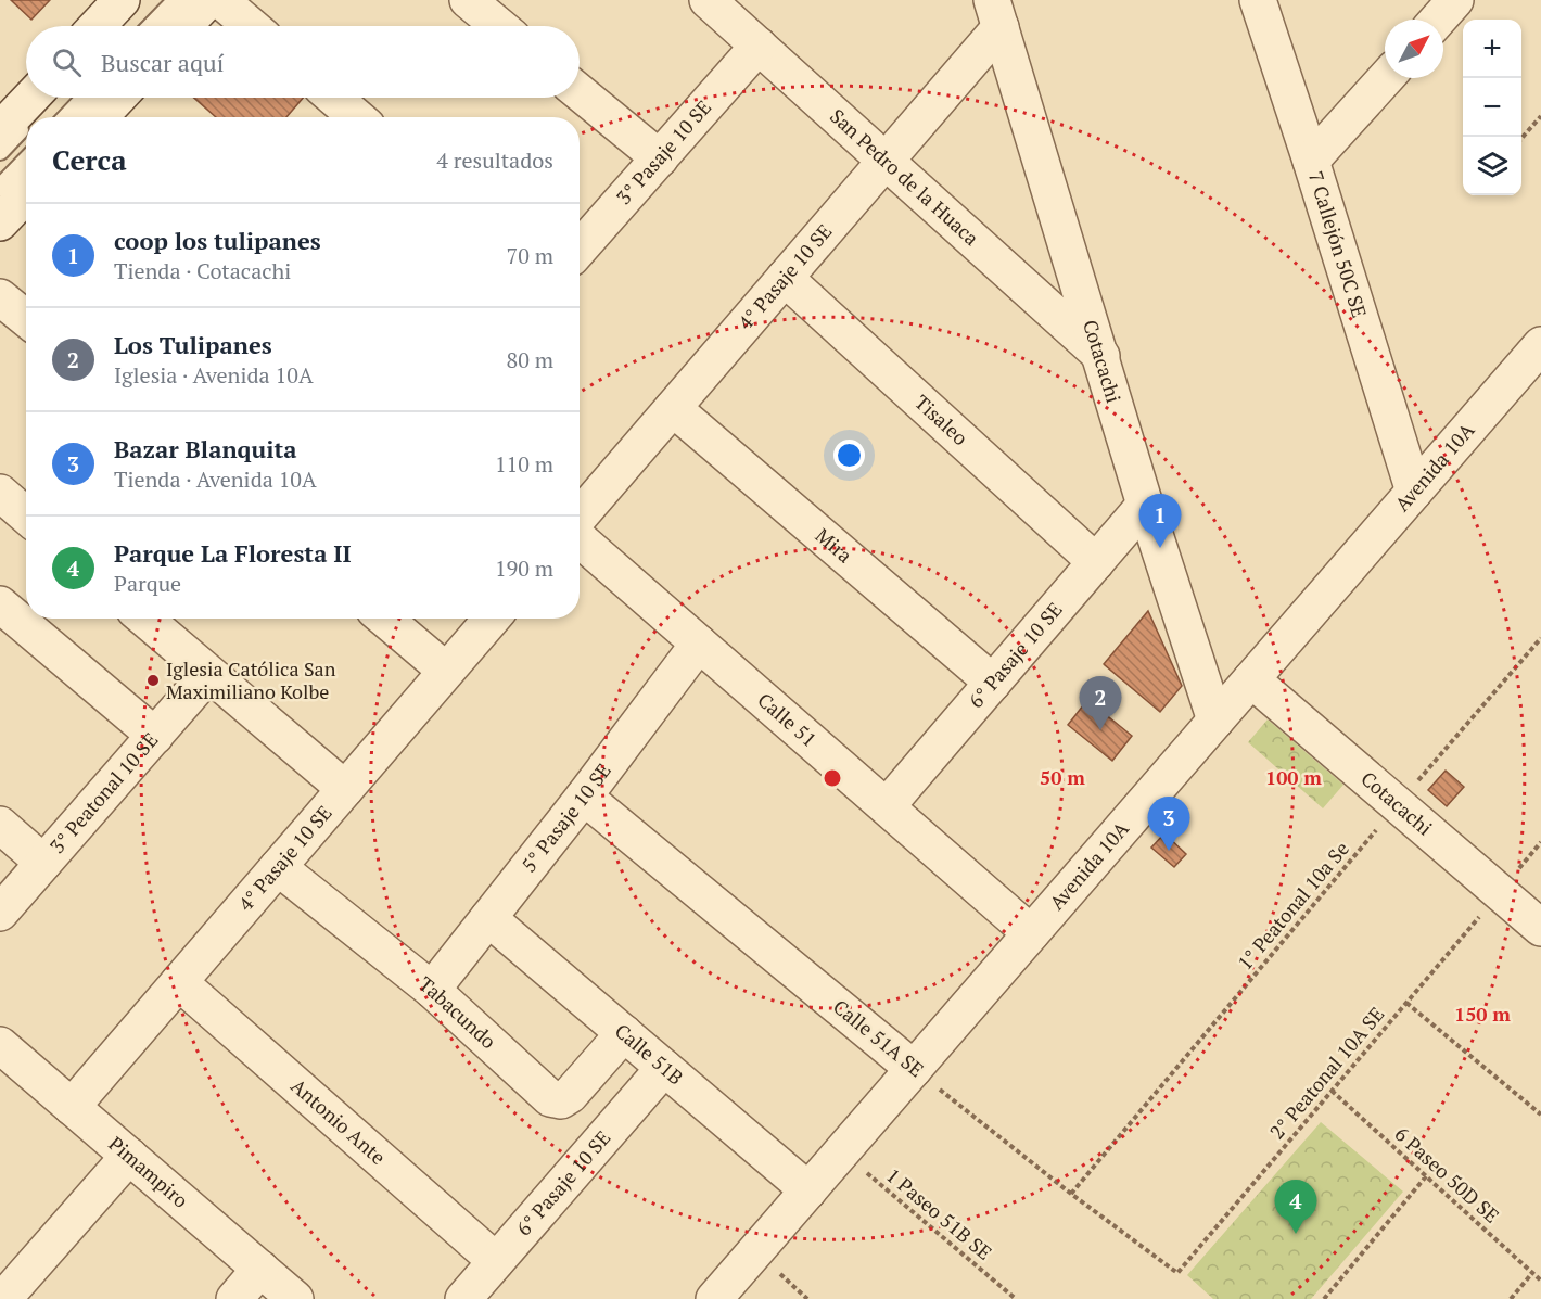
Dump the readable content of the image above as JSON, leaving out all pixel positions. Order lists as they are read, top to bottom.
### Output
{
  "streets": {
    "street": [
      "3° Pasaje 10 SE",
      "San Pedro de la Huaca",
      "7 Callejón 50C SE",
      "4° Pasaje 10 SE",
      "Cotacachi",
      "Tisaleo",
      "Avenida 10A",
      "Mira",
      "6° Pasaje 10 SE",
      "Calle 51",
      "3° Peatonal 10 SE",
      "5° Pasaje 10 SE",
      "Tabacundo",
      "Calle 51A SE",
      "Calle 51B",
      "Antonio Ante",
      "Pimampiro"
    ],
    "path": [
      "1° Peatonal 10a Se",
      "2° Peatonal 10A SE",
      "6 Paseo 50D SE",
      "1 Paseo 51B SE"
    ]
  },
  "crossings": [
    ["3° Pasaje 10 SE", "San Pedro de la Huaca"],
    ["San Pedro de la Huaca", "4° Pasaje 10 SE"],
    ["San Pedro de la Huaca", "Cotacachi"],
    ["7 Callejón 50C SE", "Avenida 10A"],
    ["4° Pasaje 10 SE", "Cotacachi"],
    ["4° Pasaje 10 SE", "Tisaleo"],
    ["4° Pasaje 10 SE", "Mira"],
    ["4° Pasaje 10 SE", "Tabacundo"],
    ["4° Pasaje 10 SE", "Antonio Ante"],
    ["4° Pasaje 10 SE", "Pimampiro"],
    ["Cotacachi", "Avenida 10A"],
    ["Cotacachi", "6° Pasaje 10 SE"],
    ["Cotacachi", "1° Peatonal 10a Se"],
    ["Cotacachi", "2° Peatonal 10A SE"],
    ["Tisaleo", "6° Pasaje 10 SE"],
    ["Avenida 10A", "Calle 51"],
    ["Avenida 10A", "Calle 51A SE"],
    ["Avenida 10A", "Calle 51B"],
    ["Avenida 10A", "1 Paseo 51B SE"],
    ["Mira", "6° Pasaje 10 SE"],
    ["6° Pasaje 10 SE", "Calle 51"],
    ["6° Pasaje 10 SE", "Calle 51B"],
    ["6° Pasaje 10 SE", "Antonio Ante"],
    ["Calle 51", "5° Pasaje 10 SE"],
    ["5° Pasaje 10 SE", "Tabacundo"],
    ["5° Pasaje 10 SE", "Calle 51A SE"],
    ["5° Pasaje 10 SE", "Calle 51B"],
    ["1° Peatonal 10a Se", "Calle 51A SE"],
    ["Tabacundo", "Calle 51B"],
    ["Calle 51A SE", "2° Peatonal 10A SE"],
    ["2° Peatonal 10A SE", "6 Paseo 50D SE"]
  ],
  "places": ["Iglesia Católica San Maximiliano Kolbe"],
  "north": "top right",
  "page": {
    "map_buttons": ["+", "−"],
    "search": "Buscar aquí",
    "heading": ["Cerca", "4 resultados"],
    "list": [
      {
        "mark": "1",
        "name": "coop los tulipanes",
        "note": "Tienda · Cotacachi",
        "value": "70 m"
      },
      {
        "mark": "2",
        "name": "Los Tulipanes",
        "note": "Iglesia · Avenida 10A",
        "value": "80 m"
      },
      {
        "mark": "3",
        "name": "Bazar Blanquita",
        "note": "Tienda · Avenida 10A",
        "value": "110 m"
      },
      {
        "mark": "4",
        "name": "Parque La Floresta II",
        "note": "Parque",
        "value": "190 m"
      }
    ],
    "pins": [
      "1",
      "2",
      "3",
      "4"
    ]
  },
  "rings": ["50 m", "100 m", "150 m"]
}
